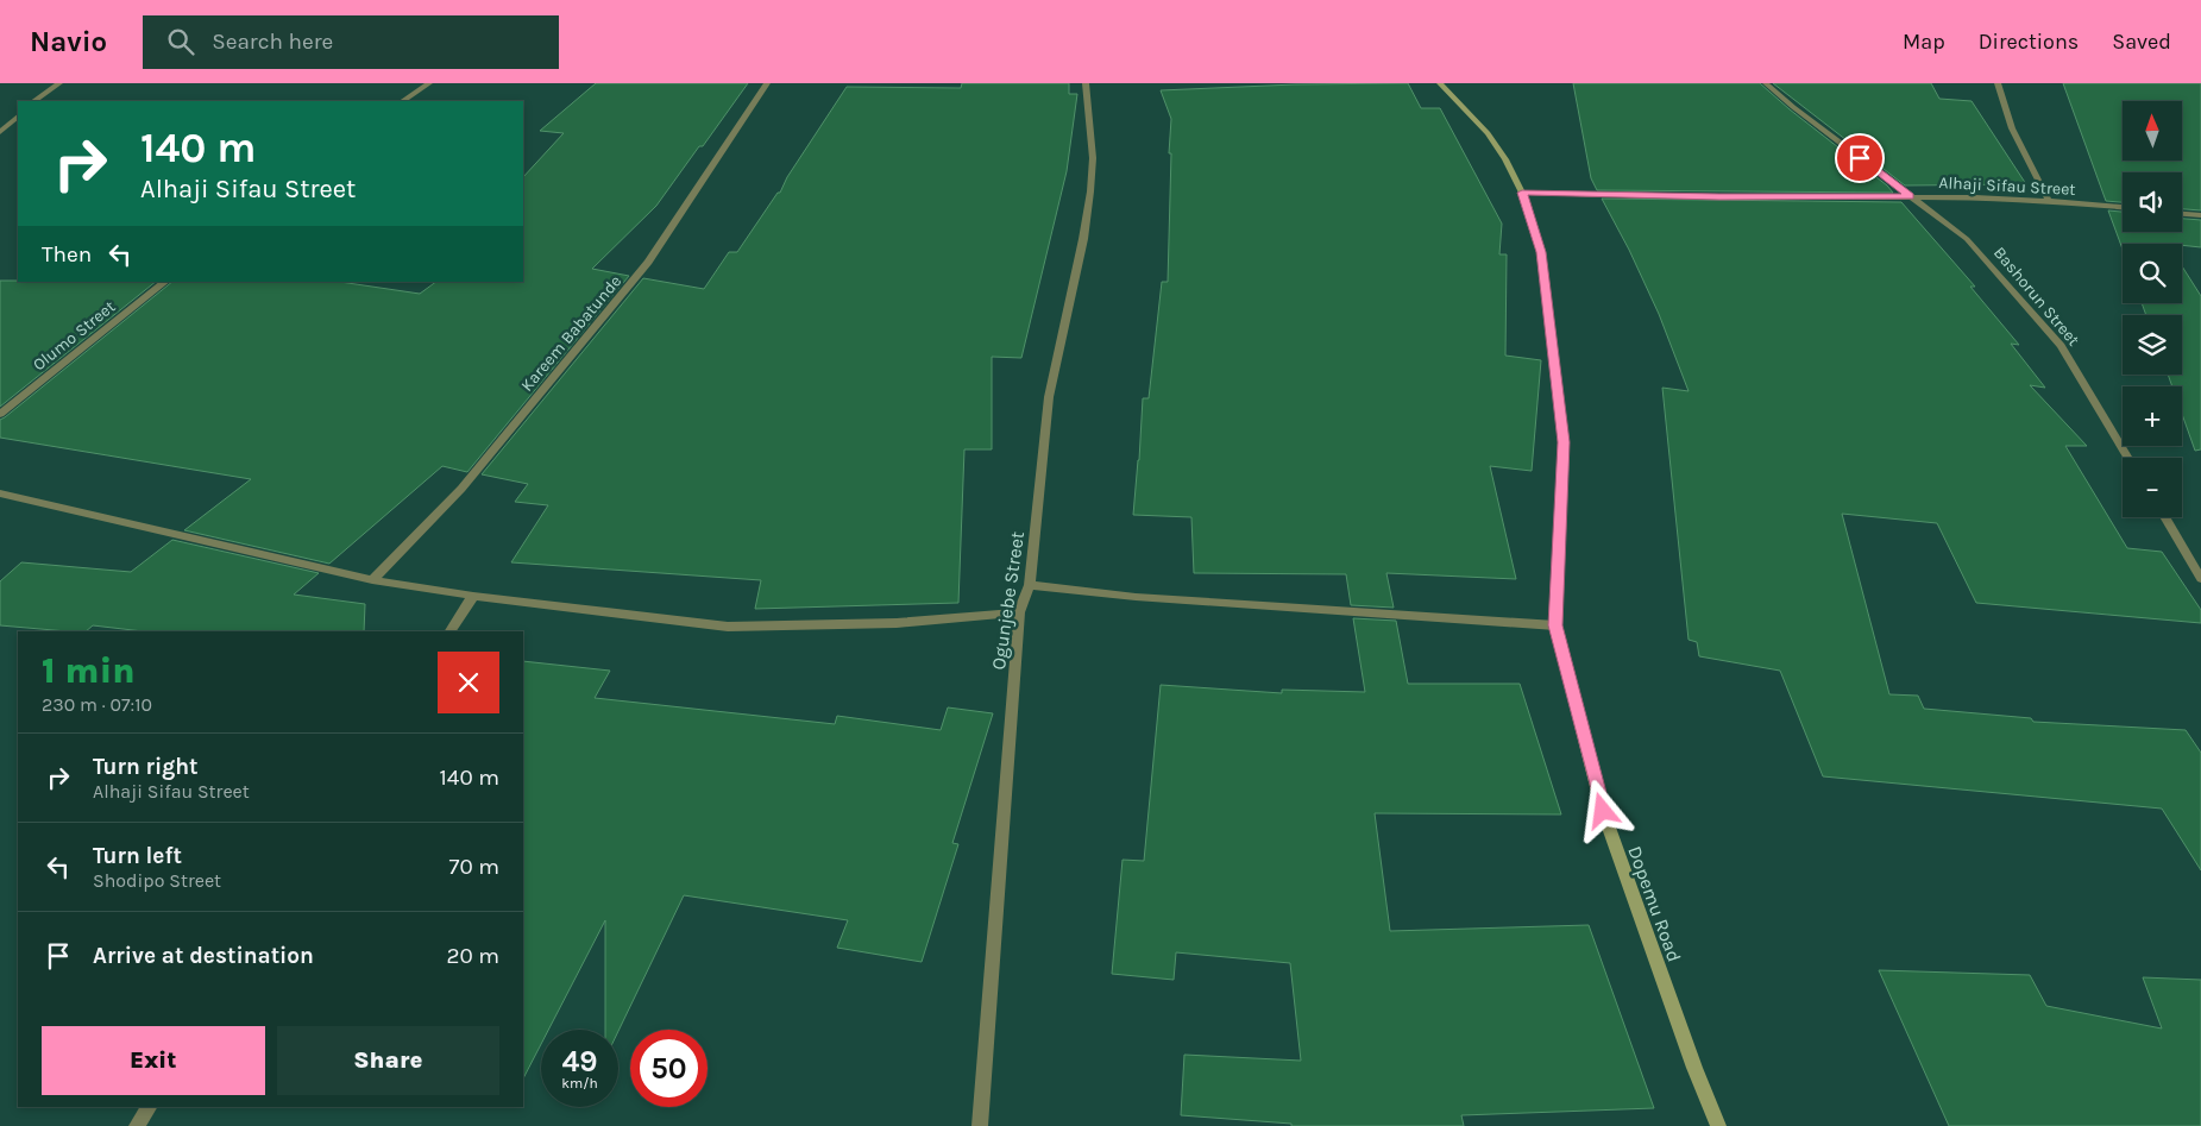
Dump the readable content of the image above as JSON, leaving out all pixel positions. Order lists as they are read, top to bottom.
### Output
{
  "streets": {
    "main road": ["Dopemu Road"],
    "street": [
      "Alhaji Sifau Street",
      "Bashorun Street",
      "Kareem Babatunde",
      "Olumo Street",
      "Ogunjebe Street"
    ]
  },
  "crossings": [
    ["Alhaji Sifau Street", "Bashorun Street"],
    ["Alhaji Sifau Street", "Dopemu Road"]
  ],
  "north": "top",
  "page": {
    "header": "Navio",
    "search": "Search here",
    "nav": ["Map", "Directions", "Saved"],
    "map_buttons": ["+", "−"],
    "turn": ["140 m", "Alhaji Sifau Street"],
    "then": "Then",
    "heading": ["1 min", "230 m · 07:10"],
    "list": [
      {
        "name": "Turn right",
        "note": "Alhaji Sifau Street",
        "value": "140 m"
      },
      {
        "name": "Turn left",
        "note": "Shodipo Street",
        "value": "70 m"
      },
      {
        "name": "Arrive at destination",
        "value": "20 m"
      }
    ],
    "buttons": ["Exit", "Share"],
    "speed": "49 km/h",
    "limit": "50"
  }
}
